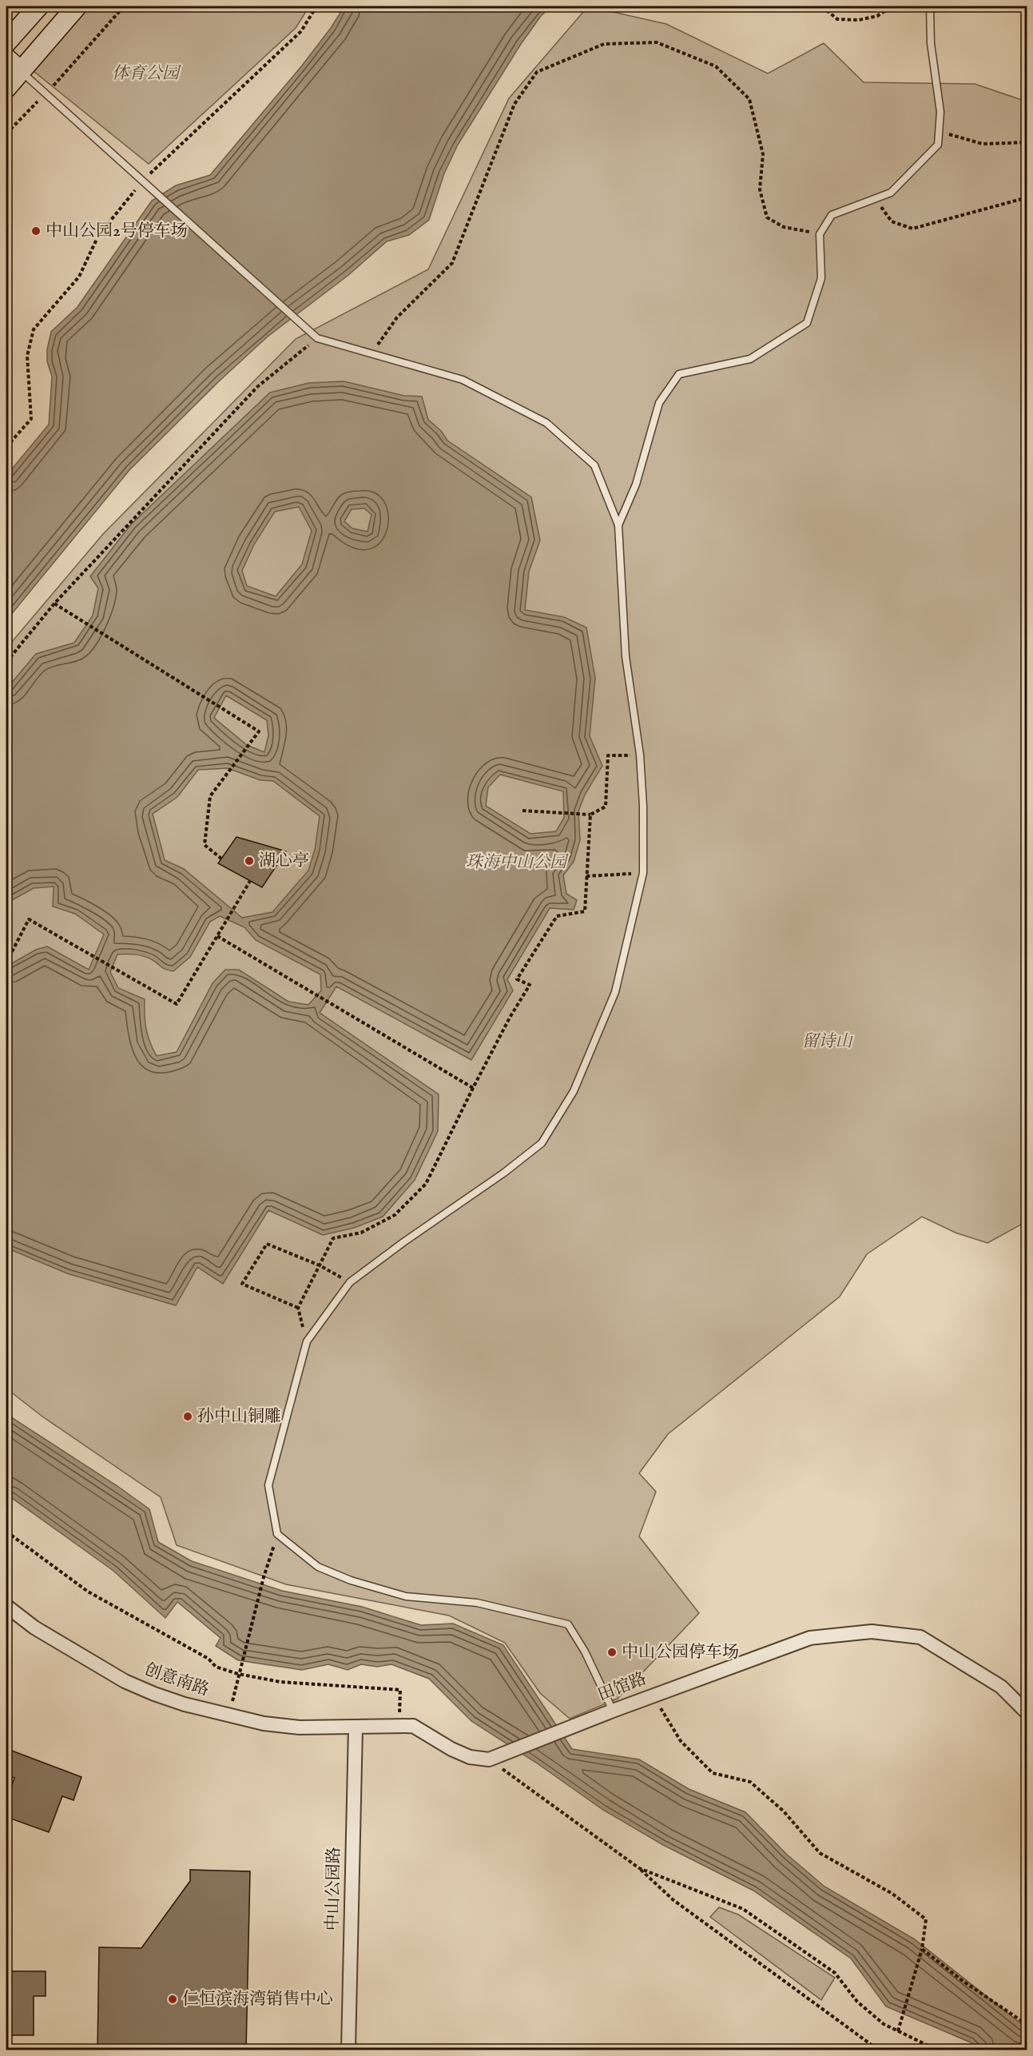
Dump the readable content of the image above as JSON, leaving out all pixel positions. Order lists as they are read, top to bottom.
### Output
{
  "streets": {
    "street": ["创意南路", "田馆路", "中山公园路"]
  },
  "crossings": [
    ["创意南路", "中山公园路"]
  ],
  "parks": ["体育公园", "珠海中山公园", "留诗山"],
  "places": [
    "中山公园2号停车场",
    "湖心亭",
    "孙中山铜雕",
    "中山公园停车场",
    "仁恒滨海湾销售中心"
  ]
}
